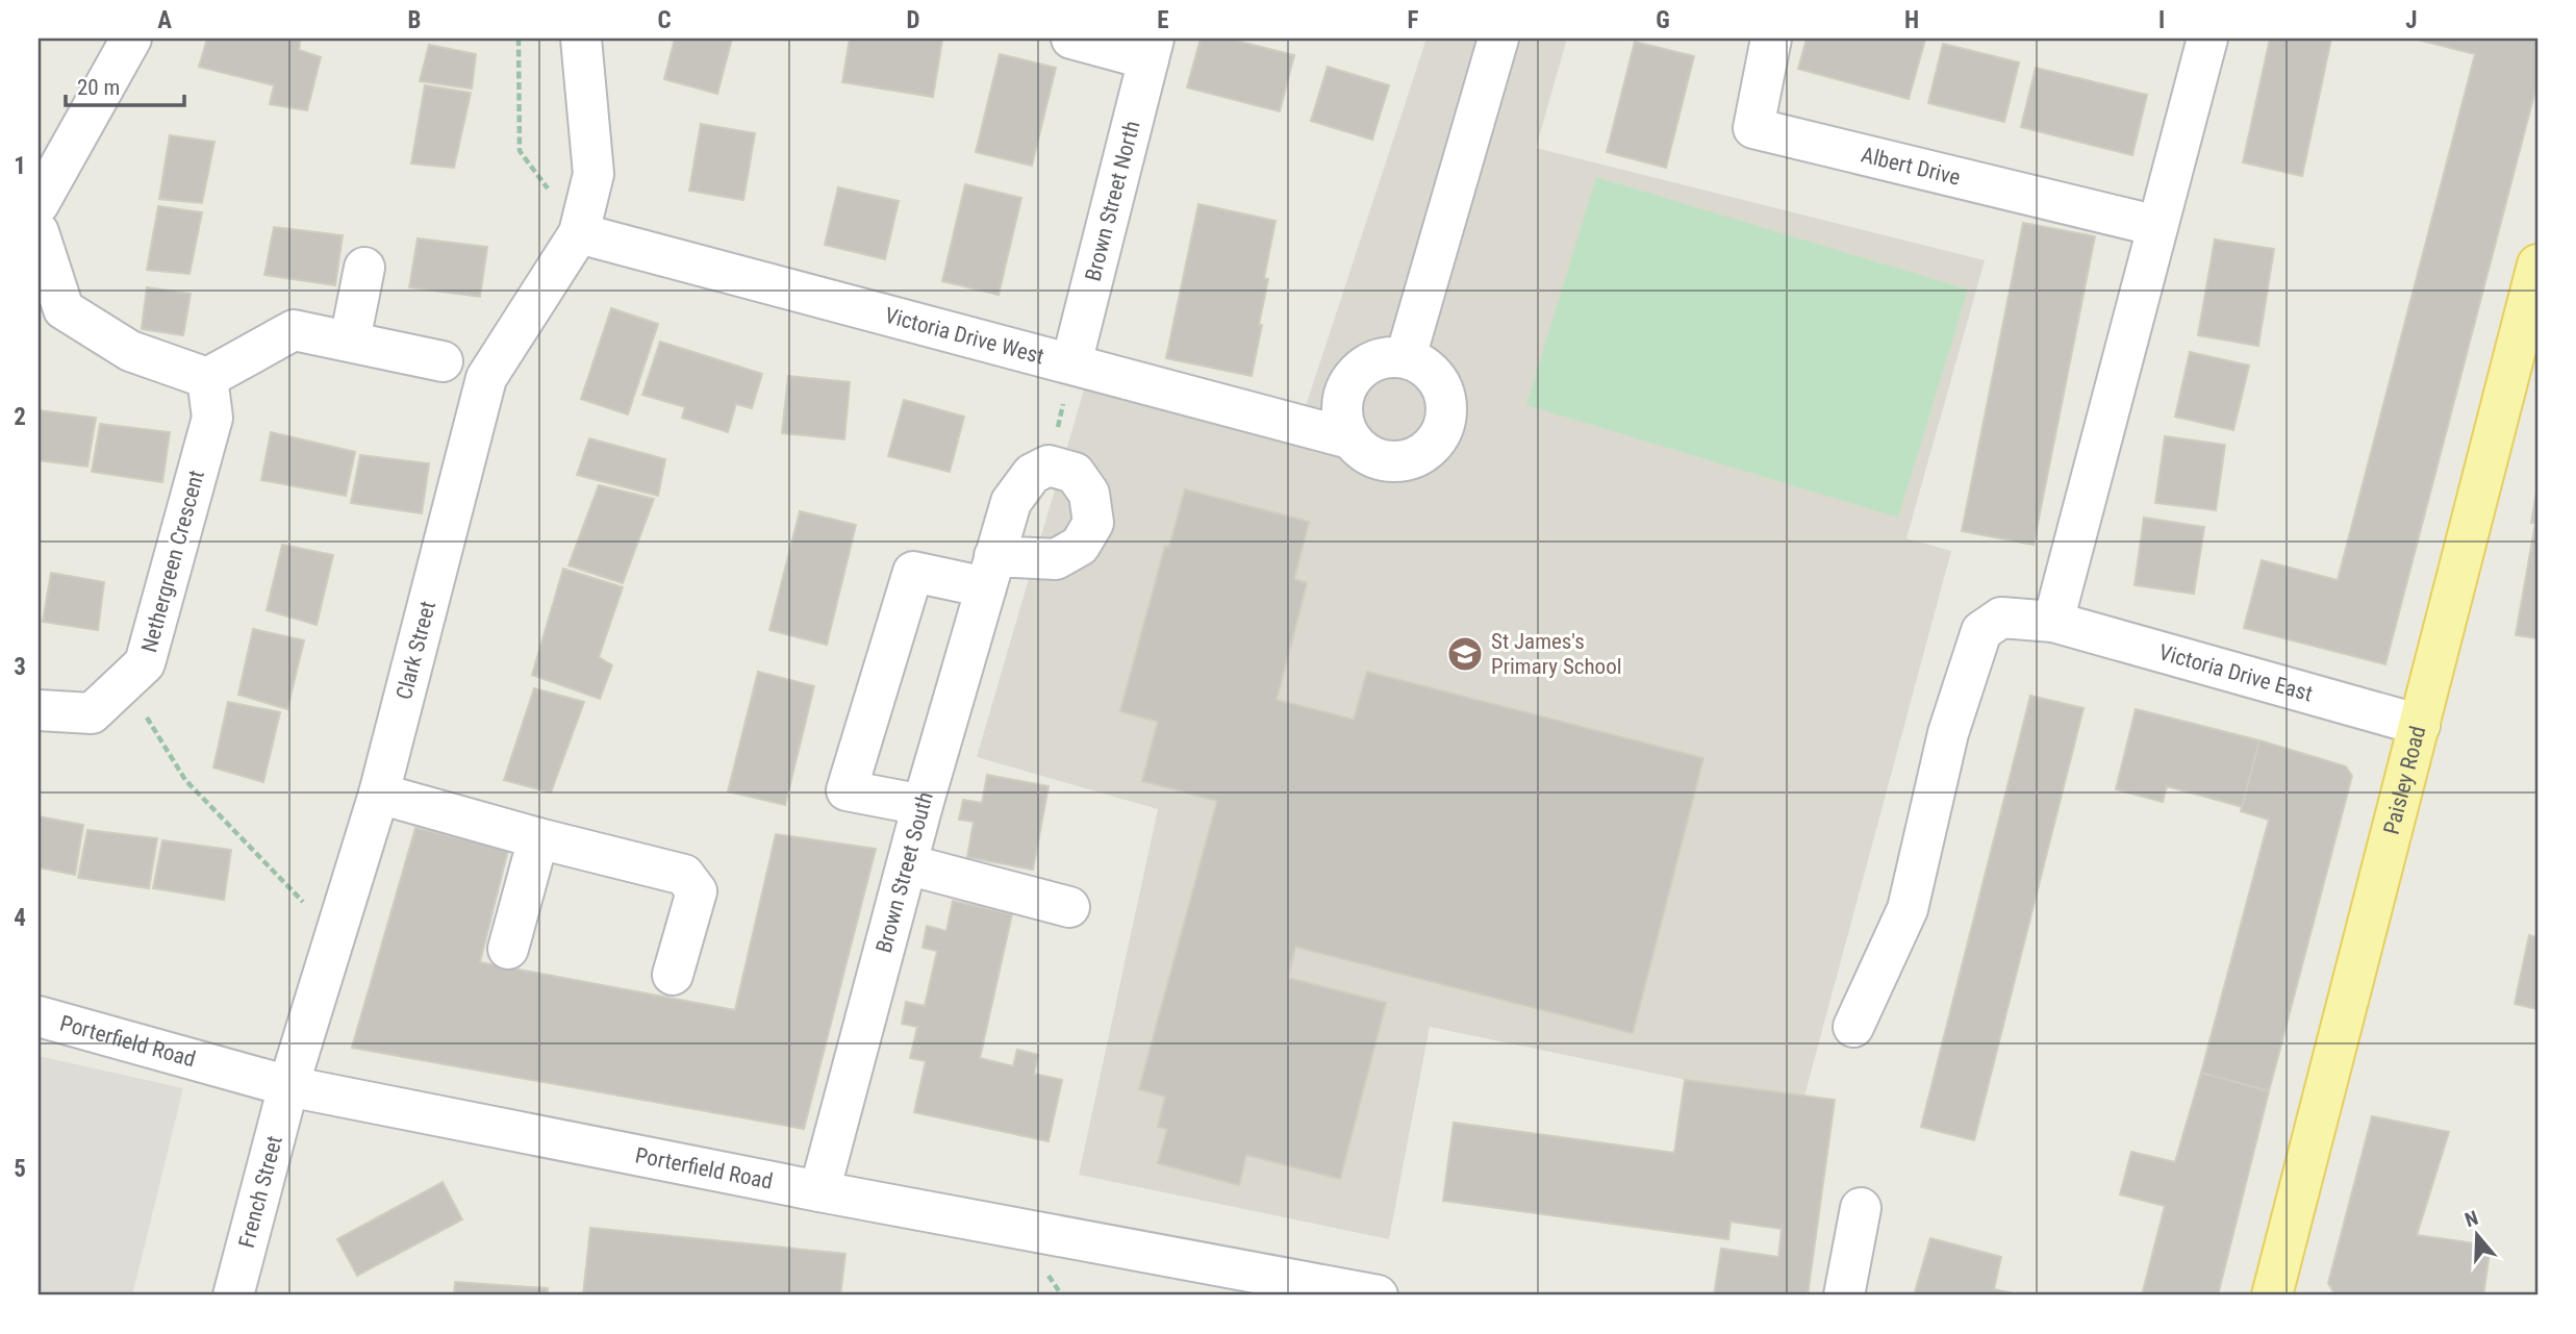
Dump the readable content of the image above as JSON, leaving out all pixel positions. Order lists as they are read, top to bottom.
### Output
{
  "streets": {
    "main road": ["Paisley Road"],
    "street": [
      "Albert Drive",
      "Brown Street North",
      "Victoria Drive West",
      "Nethergreen Crescent",
      "Clark Street",
      "Victoria Drive East",
      "Brown Street South",
      "Porterfield Road",
      "French Street"
    ]
  },
  "crossings": [
    ["Brown Street North", "Victoria Drive West"],
    ["Victoria Drive West", "Clark Street"],
    ["Clark Street", "Porterfield Road"],
    ["Clark Street", "French Street"],
    ["Victoria Drive East", "Paisley Road"],
    ["Brown Street South", "Porterfield Road"],
    ["Porterfield Road", "French Street"]
  ],
  "places": {
    "school or university": ["St James's Primary School"]
  },
  "scale_bar": "20 m",
  "north": "top",
  "grid": {
    "columns": [
      "A",
      "B",
      "C",
      "D",
      "E",
      "F",
      "G",
      "H",
      "I",
      "J"
    ],
    "rows": [
      "1",
      "2",
      "3",
      "4",
      "5"
    ]
  }
}
